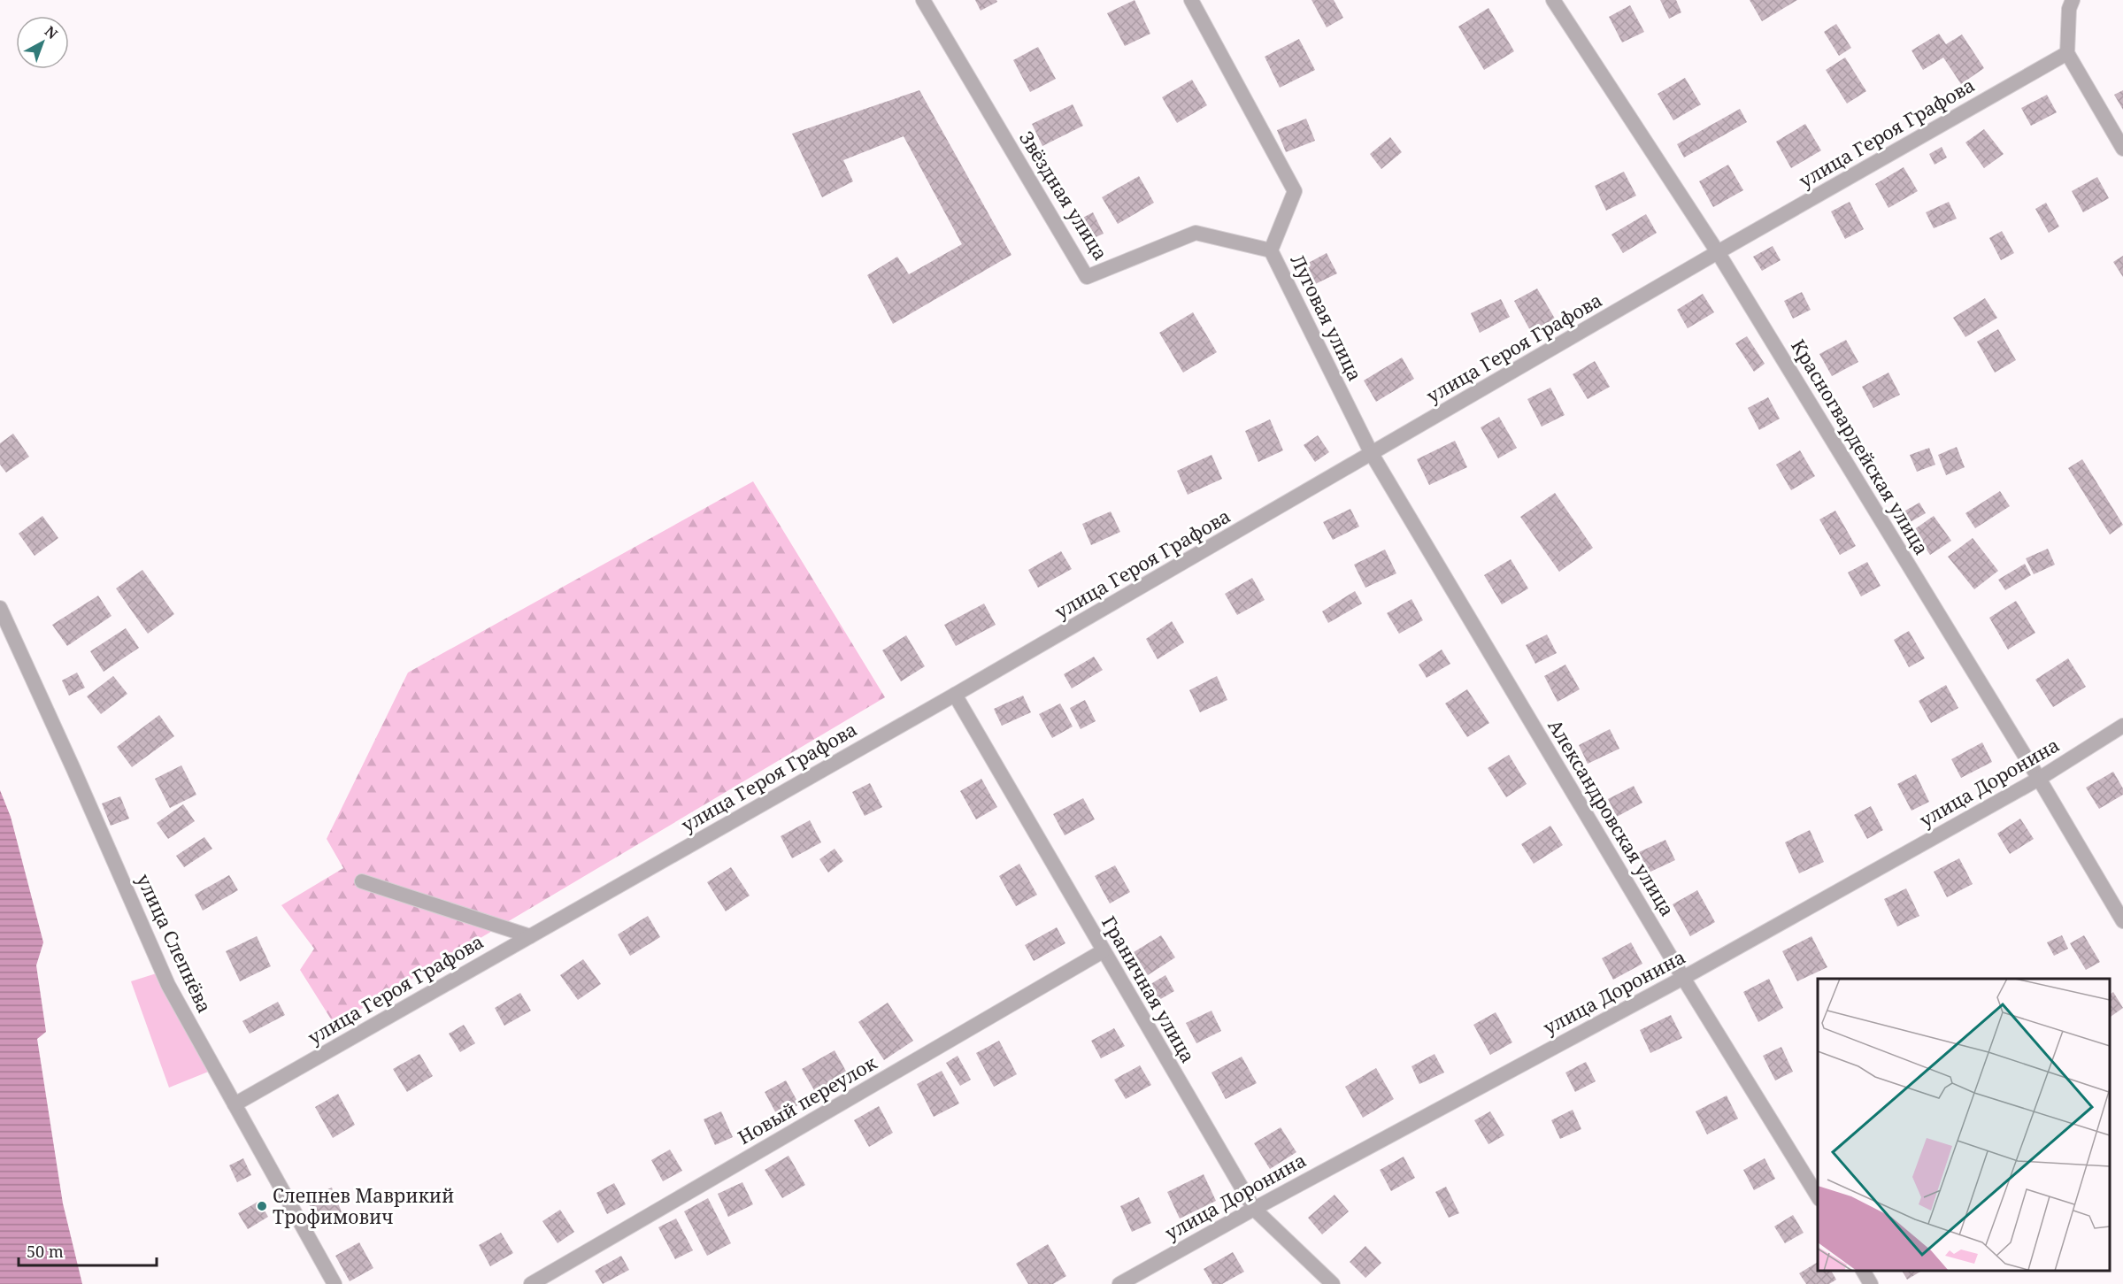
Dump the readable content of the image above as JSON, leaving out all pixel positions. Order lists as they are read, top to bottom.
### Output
{
  "streets": {
    "street": [
      "улица Героя Графова",
      "Звёздная улица",
      "Луговая улица",
      "Красногвардейская улица",
      "улица Доронина",
      "Александровская улица",
      "улица Слепнёва",
      "Граничная улица",
      "Новый переулок"
    ]
  },
  "crossings": [
    ["улица Героя Графова", "Луговая улица"],
    ["улица Героя Графова", "Красногвардейская улица"],
    ["улица Героя Графова", "Александровская улица"],
    ["улица Героя Графова", "улица Слепнёва"],
    ["улица Героя Графова", "Граничная улица"],
    ["Звёздная улица", "Луговая улица"],
    ["Луговая улица", "Александровская улица"],
    ["Красногвардейская улица", "улица Доронина"],
    ["улица Доронина", "Александровская улица"],
    ["улица Доронина", "Граничная улица"],
    ["Граничная улица", "Новый переулок"]
  ],
  "places": ["Слепнев Маврикий Трофимович"],
  "scale_bar": "50 m",
  "north": "top right"
}
